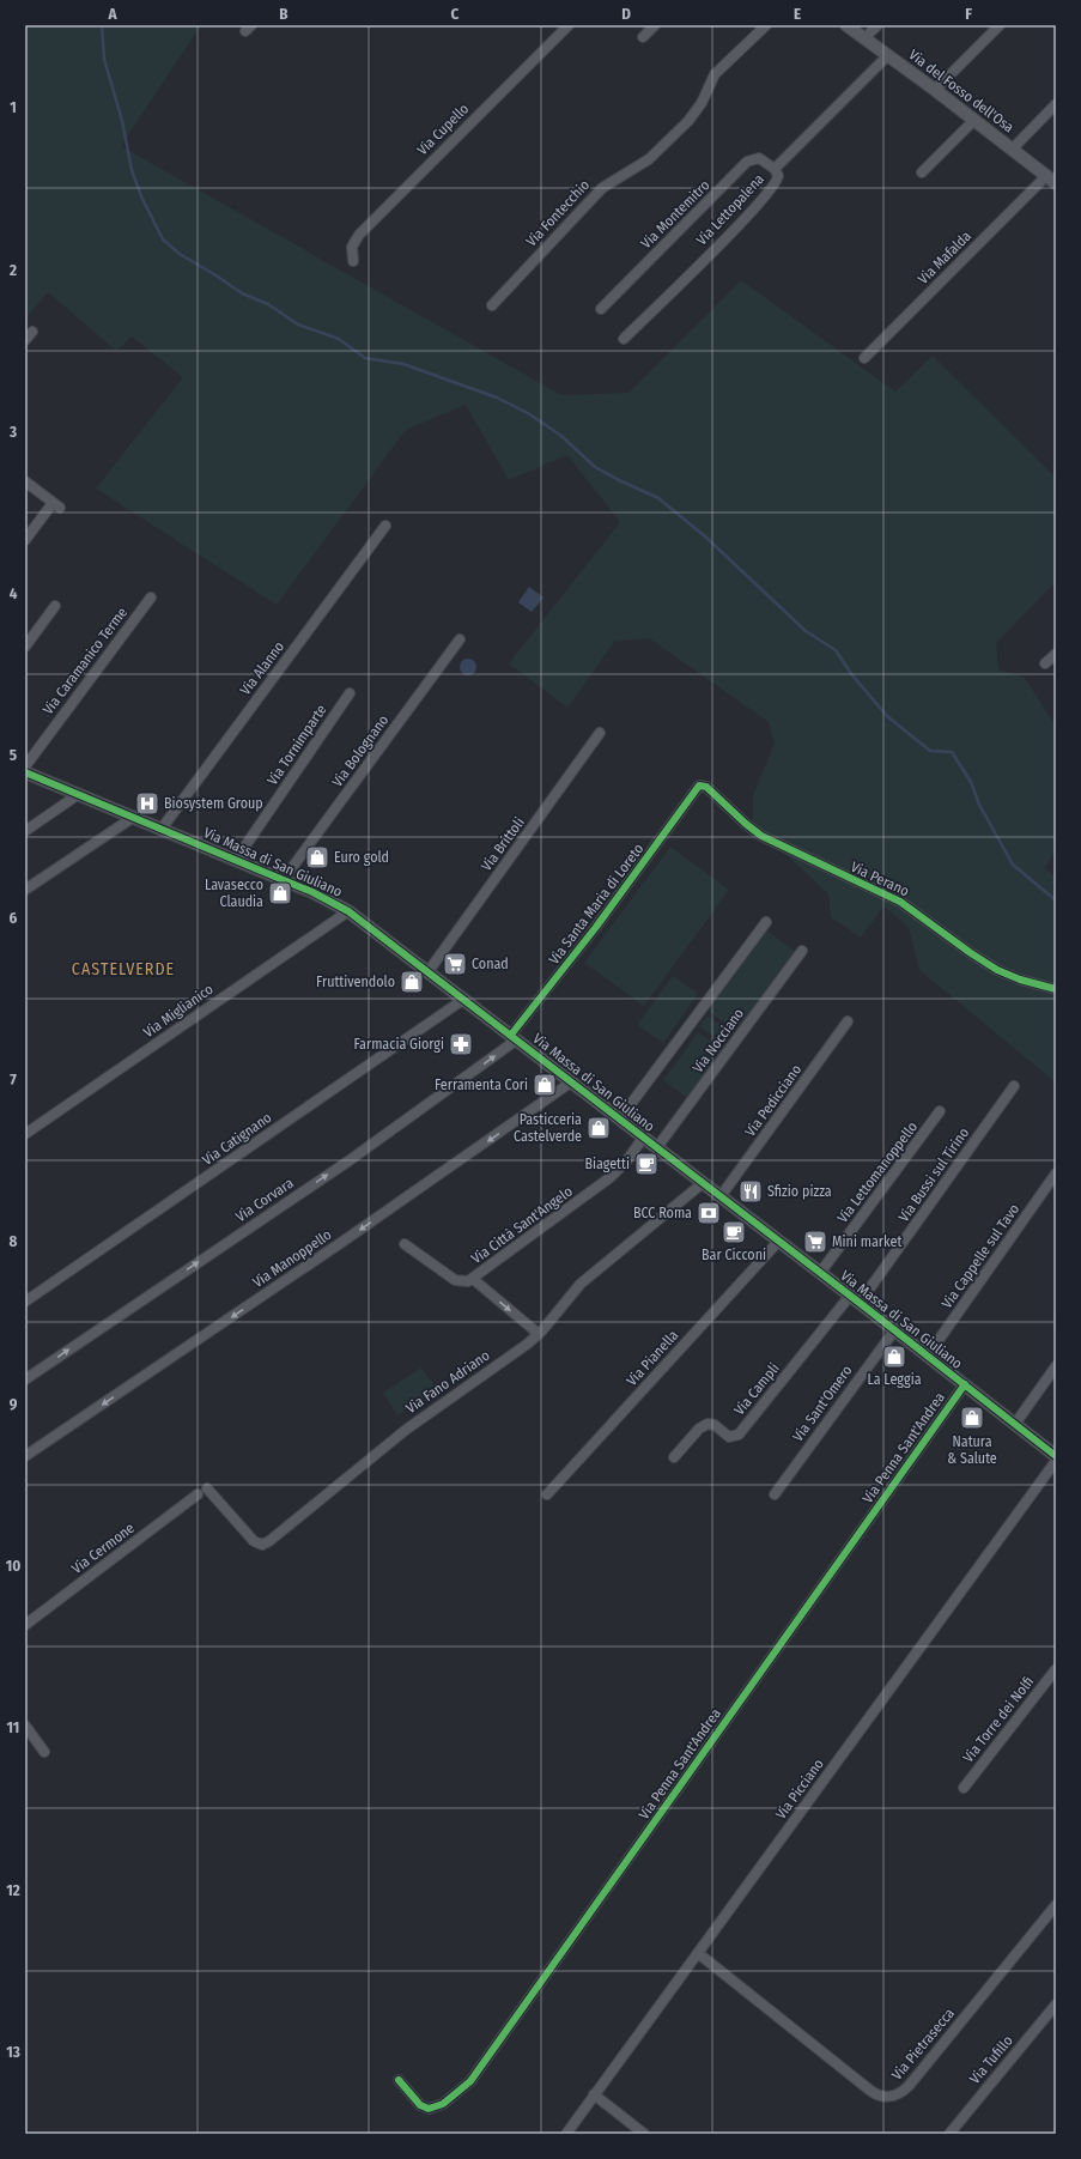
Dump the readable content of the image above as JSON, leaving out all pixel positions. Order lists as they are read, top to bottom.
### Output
{
  "streets": {
    "street": [
      "Via del Fosso dell'Osa",
      "Via Cupello",
      "Via Lettopalena",
      "Via Fontecchio",
      "Via Montemitro",
      "Via Mafalda",
      "Via Caramanico Terme",
      "Via Alanno",
      "Via Tornimparte",
      "Via Bolognano",
      "Via Brittoli",
      "Via Massa di San Giuliano",
      "Via Perano",
      "Via Santa Maria di Loreto",
      "Via Miglianico",
      "Via Nocciano",
      "Via Pedicciano",
      "Via Catignano",
      "Via Lettomanoppello",
      "Via Bussi sul Tirino",
      "Via Corvara",
      "Via Città Sant'Angelo",
      "Via Cappelle sul Tavo",
      "Via Manoppello",
      "Via Pianella",
      "Via Fano Adriano",
      "Via Campli",
      "Via Sant'Omero",
      "Via Penna Sant'Andrea",
      "Via Cermone",
      "Via Torre dei Nolfi",
      "Via Picciano",
      "Via Pietrasecca",
      "Via Tufillo"
    ]
  },
  "crossings": [
    ["Via del Fosso dell'Osa", "Via Lettopalena"],
    ["Via del Fosso dell'Osa", "Via Mafalda"],
    ["Via Lettopalena", "Via Montemitro"],
    ["Via Alanno", "Via Massa di San Giuliano"],
    ["Via Tornimparte", "Via Massa di San Giuliano"],
    ["Via Bolognano", "Via Massa di San Giuliano"],
    ["Via Brittoli", "Via Massa di San Giuliano"],
    ["Via Massa di San Giuliano", "Via Santa Maria di Loreto"],
    ["Via Massa di San Giuliano", "Via Miglianico"],
    ["Via Massa di San Giuliano", "Via Nocciano"],
    ["Via Massa di San Giuliano", "Via Pedicciano"],
    ["Via Massa di San Giuliano", "Via Catignano"],
    ["Via Massa di San Giuliano", "Via Lettomanoppello"],
    ["Via Massa di San Giuliano", "Via Bussi sul Tirino"],
    ["Via Massa di San Giuliano", "Via Corvara"],
    ["Via Massa di San Giuliano", "Via Città Sant'Angelo"],
    ["Via Massa di San Giuliano", "Via Cappelle sul Tavo"],
    ["Via Massa di San Giuliano", "Via Manoppello"],
    ["Via Massa di San Giuliano", "Via Pianella"],
    ["Via Massa di San Giuliano", "Via Fano Adriano"],
    ["Via Massa di San Giuliano", "Via Campli"],
    ["Via Massa di San Giuliano", "Via Sant'Omero"],
    ["Via Massa di San Giuliano", "Via Penna Sant'Andrea"],
    ["Via Perano", "Via Santa Maria di Loreto"],
    ["Via Santa Maria di Loreto", "Via Corvara"],
    ["Via Bussi sul Tirino", "Via Campli"],
    ["Via Picciano", "Via Pietrasecca"]
  ],
  "one_way": ["Via Corvara", "Via Manoppello"],
  "districts": ["CASTELVERDE"],
  "places": {
    "hospital": ["Biosystem Group"],
    "shop": [
      "Euro gold",
      "Lavasecco Claudia",
      "Fruttivendolo",
      "Ferramenta Cori",
      "Pasticceria Castelverde",
      "La Leggia",
      "Natura & Salute"
    ],
    "supermarket": ["Conad", "Mini market"],
    "pharmacy": ["Farmacia Giorgi"],
    "cafe": ["Biagetti", "Bar Cicconi"],
    "restaurant": ["Sfizio pizza"],
    "bank": ["BCC Roma"]
  },
  "grid": {
    "columns": [
      "A",
      "B",
      "C",
      "D",
      "E",
      "F"
    ],
    "rows": [
      "1",
      "2",
      "3",
      "4",
      "5",
      "6",
      "7",
      "8",
      "9",
      "10",
      "11",
      "12",
      "13"
    ]
  }
}
